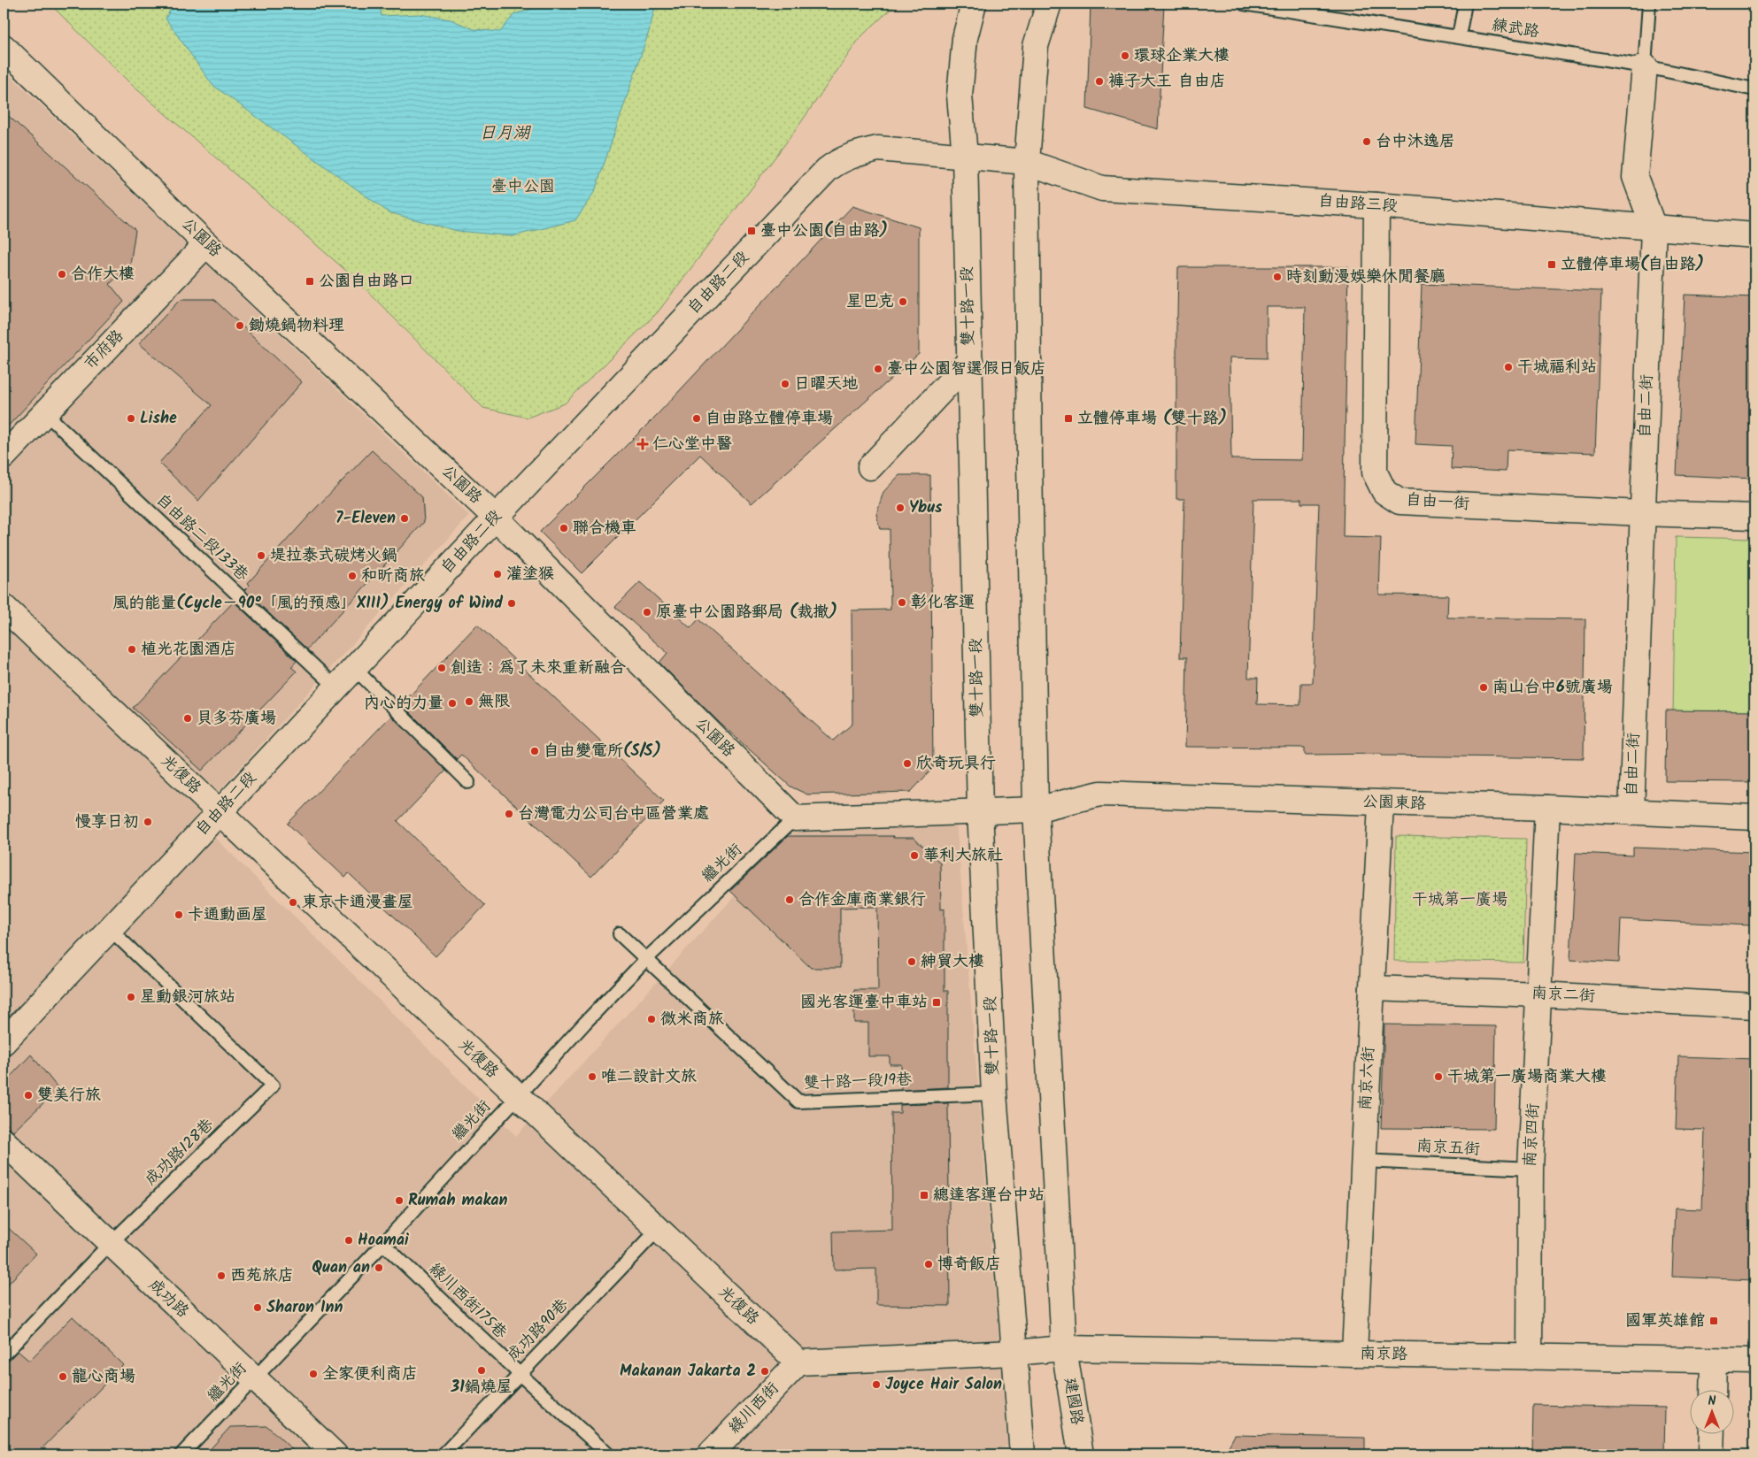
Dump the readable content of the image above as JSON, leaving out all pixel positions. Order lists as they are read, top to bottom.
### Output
{
  "streets": {
    "street": [
      "自由路三段",
      "公園路",
      "自由路二段",
      "雙十路一段",
      "市府路",
      "自由二街",
      "自由一街",
      "光復路",
      "公園東路",
      "南京二街",
      "南京六街",
      "南京四街",
      "成功路",
      "南京路",
      "建國路",
      "綠川西街"
    ],
    "lane": [
      "練武路",
      "自由路二段133巷",
      "繼光街",
      "雙十路一段19巷",
      "南京五街",
      "成功路128巷",
      "綠川西街175巷",
      "成功路90巷"
    ]
  },
  "crossings": [
    ["練武路", "自由二街"],
    ["自由路三段", "自由路二段"],
    ["自由路三段", "雙十路一段"],
    ["自由路三段", "自由二街"],
    ["自由路三段", "自由一街"],
    ["公園路", "自由路二段"],
    ["公園路", "市府路"],
    ["公園路", "繼光街"],
    ["自由路二段", "雙十路一段"],
    ["自由路二段", "自由路二段133巷"],
    ["自由路二段", "光復路"],
    ["自由路二段", "成功路128巷"],
    ["雙十路一段", "雙十路一段19巷"],
    ["雙十路一段", "南京路"],
    ["市府路", "自由路二段133巷"],
    ["自由二街", "自由一街"],
    ["自由二街", "公園東路"],
    ["光復路", "繼光街"],
    ["光復路", "成功路90巷"],
    ["光復路", "綠川西街"],
    ["公園東路", "南京六街"],
    ["公園東路", "南京四街"],
    ["繼光街", "雙十路一段19巷"],
    ["繼光街", "成功路"],
    ["繼光街", "綠川西街175巷"],
    ["南京二街", "南京六街"],
    ["南京二街", "南京四街"],
    ["南京六街", "南京五街"],
    ["南京六街", "南京路"],
    ["南京四街", "南京五街"],
    ["南京四街", "南京路"],
    ["成功路128巷", "成功路"],
    ["綠川西街175巷", "成功路90巷"],
    ["南京路", "建國路"]
  ],
  "water": ["日月湖"],
  "parks": ["臺中公園", "干城第一廣場"],
  "places": {
    "other": [
      "環球企業大樓",
      "褲子大王 自由店",
      "台中沐逸居",
      "合作大樓",
      "時刻動漫娛樂休閒餐廳",
      "星巴克",
      "鋤燒鍋物料理",
      "干城福利站",
      "臺中公園智選假日飯店",
      "日曜天地",
      "Lishe",
      "自由路立體停車場",
      "Ybus",
      "7-Eleven",
      "聯合機車",
      "堤拉泰式碳烤火鍋",
      "灌塗猴",
      "和昕商旅",
      "彰化客運",
      "風的能量(Cycle－90°「風的預感」XIII) Energy of Wind",
      "原臺中公園路郵局 (裁撤)",
      "植光花園酒店",
      "創造：為了未來重新融合",
      "南山台中6號廣場",
      "無限",
      "內心的力量",
      "貝多芬廣場",
      "自由變電所(S/S)",
      "欣奇玩具行",
      "台灣電力公司台中區營業處",
      "慢享日初",
      "華利大旅社",
      "合作金庫商業銀行",
      "東京卡通漫畫屋",
      "卡通動画屋",
      "紳貿大樓",
      "星動銀河旅站",
      "微米商旅",
      "唯二設計文旅",
      "干城第一廣場商業大樓",
      "雙美行旅",
      "Rumah makan",
      "Hoamai",
      "博奇飯店",
      "Quan an",
      "西苑旅店",
      "Sharon Inn",
      "31鍋燒屋",
      "Makanan Jakarta 2",
      "全家便利商店",
      "龍心商場",
      "Joyce Hair Salon"
    ],
    "transit": [
      "臺中公園(自由路)",
      "立體停車場(自由路)",
      "公園自由路口",
      "立體停車場 (雙十路)",
      "國光客運臺中車站",
      "總達客運台中站",
      "國軍英雄館"
    ],
    "health": ["仁心堂中醫"]
  },
  "north": "top"
}
